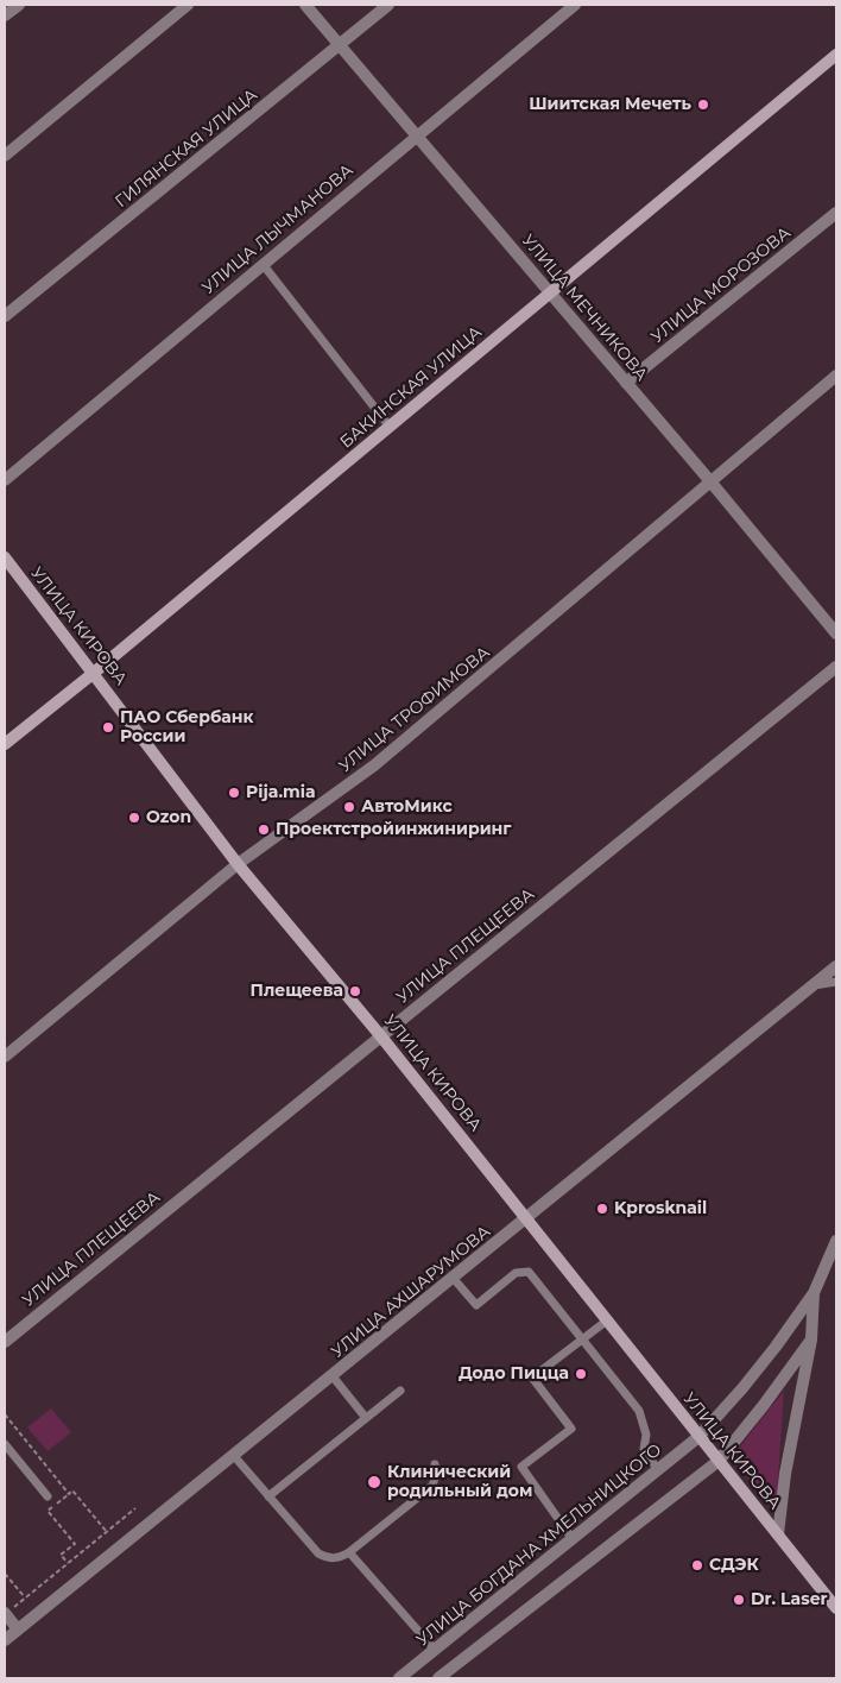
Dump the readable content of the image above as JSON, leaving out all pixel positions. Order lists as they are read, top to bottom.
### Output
{
  "streets": {
    "main road": ["БАКИНСКАЯ УЛИЦА", "УЛИЦА КИРОВА"],
    "street": [
      "ГИЛЯНСКАЯ УЛИЦА",
      "УЛИЦА ЛЫЧМАНОВА",
      "УЛИЦА МОРОЗОВА",
      "УЛИЦА МЕЧНИКОВА",
      "УЛИЦА ТРОФИМОВА",
      "УЛИЦА ПЛЕЩЕЕВА",
      "УЛИЦА АХШАРУМОВА",
      "УЛИЦА БОГДАНА ХМЕЛЬНИЦКОГО"
    ]
  },
  "crossings": [
    ["ГИЛЯНСКАЯ УЛИЦА", "УЛИЦА МЕЧНИКОВА"],
    ["УЛИЦА ЛЫЧМАНОВА", "УЛИЦА МЕЧНИКОВА"],
    ["УЛИЦА МОРОЗОВА", "УЛИЦА МЕЧНИКОВА"],
    ["УЛИЦА МЕЧНИКОВА", "БАКИНСКАЯ УЛИЦА"],
    ["УЛИЦА МЕЧНИКОВА", "УЛИЦА ТРОФИМОВА"],
    ["БАКИНСКАЯ УЛИЦА", "УЛИЦА КИРОВА"],
    ["УЛИЦА КИРОВА", "УЛИЦА ТРОФИМОВА"],
    ["УЛИЦА КИРОВА", "УЛИЦА ПЛЕЩЕЕВА"],
    ["УЛИЦА КИРОВА", "УЛИЦА АХШАРУМОВА"],
    ["УЛИЦА КИРОВА", "УЛИЦА БОГДАНА ХМЕЛЬНИЦКОГО"]
  ],
  "places": [
    "Шиитская Мечеть",
    "ПАО Сбербанк России",
    "Pija.mia",
    "АвтоМикс",
    "Ozon",
    "Проектстройинжиниринг",
    "Плещеева",
    "Kprosknail",
    "Додо Пицца",
    "Клинический родильный дом",
    "СДЭК",
    "Dr. Laser"
  ]
}
